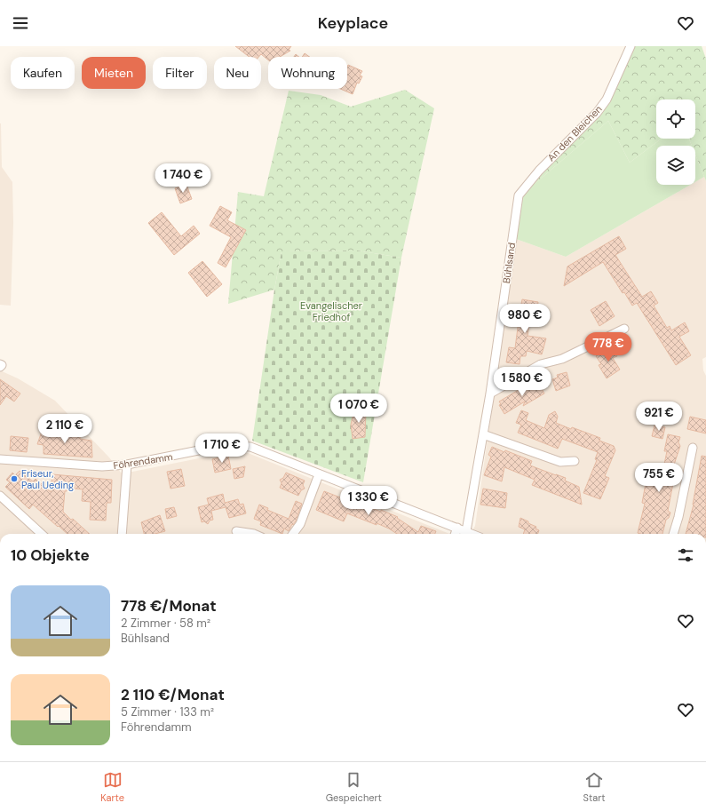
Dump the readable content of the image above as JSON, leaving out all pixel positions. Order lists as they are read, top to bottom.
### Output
{
  "streets": {
    "street": ["An den Bleichen", "Bühlsand", "Föhrendamm"]
  },
  "crossings": [
    ["An den Bleichen", "Bühlsand"],
    ["Bühlsand", "Föhrendamm"]
  ],
  "parks": ["Evangelischer Friedhof"],
  "places": ["Friseur, Paul Ueding"],
  "page": {
    "header": "Keyplace",
    "chip": [
      "Kaufen",
      "Mieten",
      "Filter",
      "Neu",
      "Wohnung"
    ],
    "price": [
      "1 740 €",
      "980 €",
      "778 €",
      "1 580 €",
      "1 070 €",
      "921 €",
      "2 110 €",
      "1 710 €",
      "755 €",
      "1 330 €"
    ],
    "heading": "10 Objekte",
    "list": [
      {
        "name": "778 €/Monat",
        "note": "2 Zimmer · 58 m² · Bühlsand"
      },
      {
        "name": "2 110 €/Monat",
        "note": "5 Zimmer · 133 m² · Föhrendamm"
      }
    ],
    "tabs": ["Karte", "Gespeichert", "Start"]
  }
}
